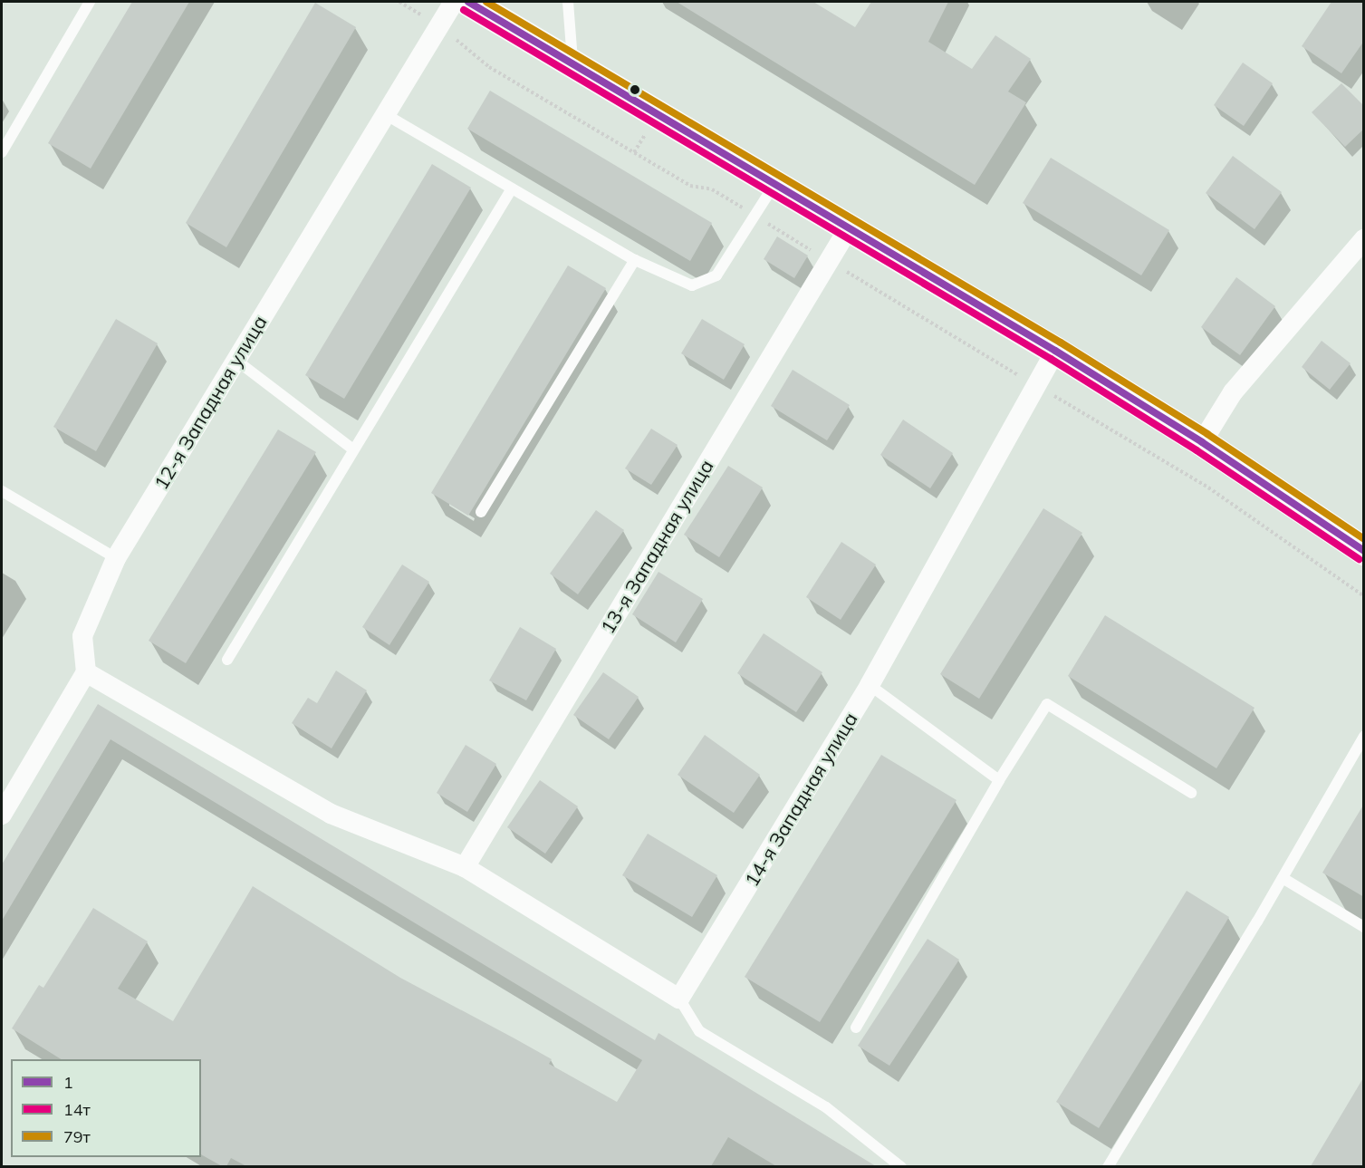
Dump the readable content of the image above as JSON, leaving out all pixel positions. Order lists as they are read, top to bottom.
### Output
{
  "streets": {
    "street": ["12-я Западная улица", "13-я Западная улица", "14-я Западная улица"]
  },
  "lines": ["transit line 1", "transit line 79т", "transit line 14т"],
  "legend": ["1", "14т", "79т"]
}
